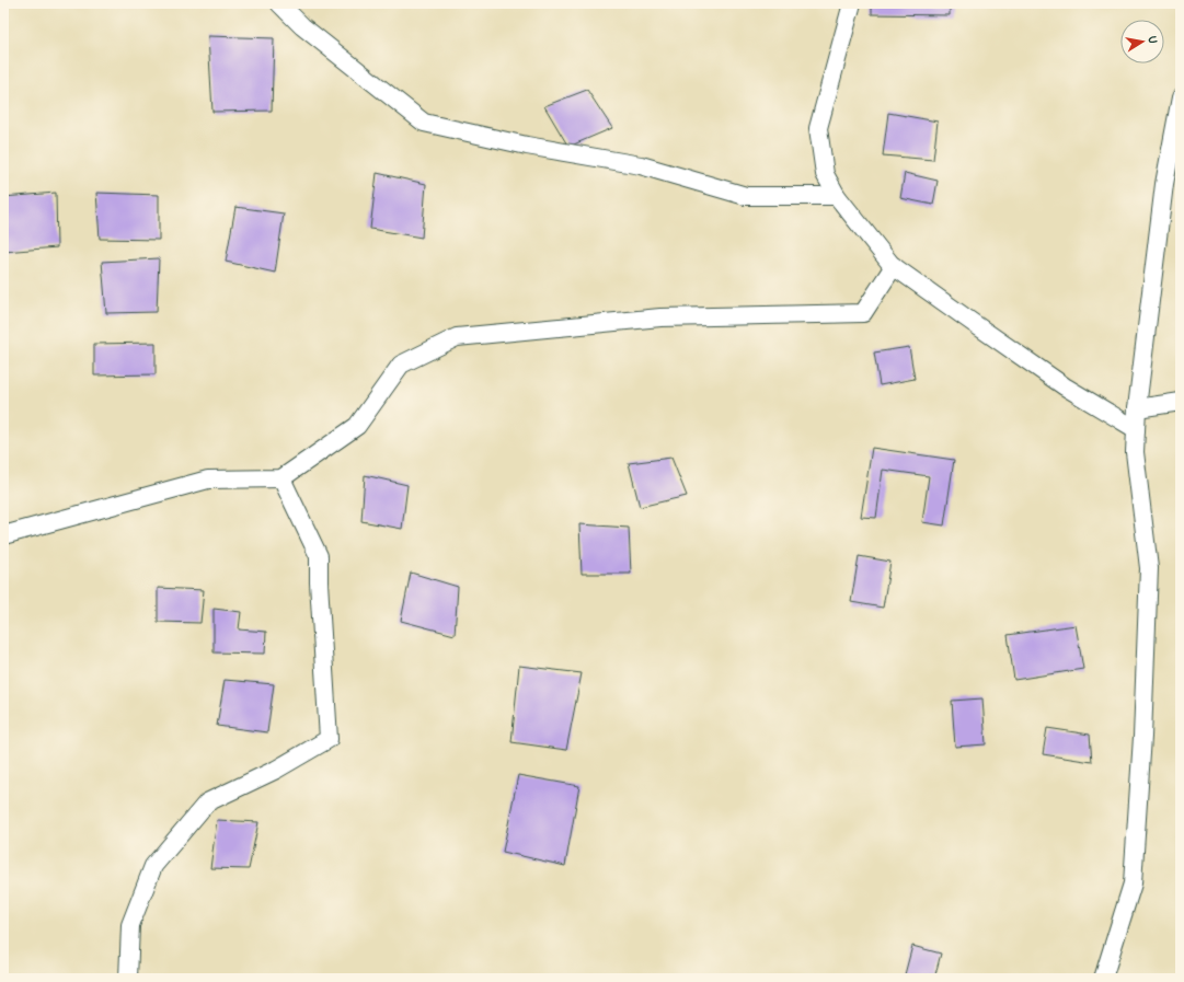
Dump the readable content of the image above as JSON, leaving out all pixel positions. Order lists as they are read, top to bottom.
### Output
{
  "north": "right"
}
